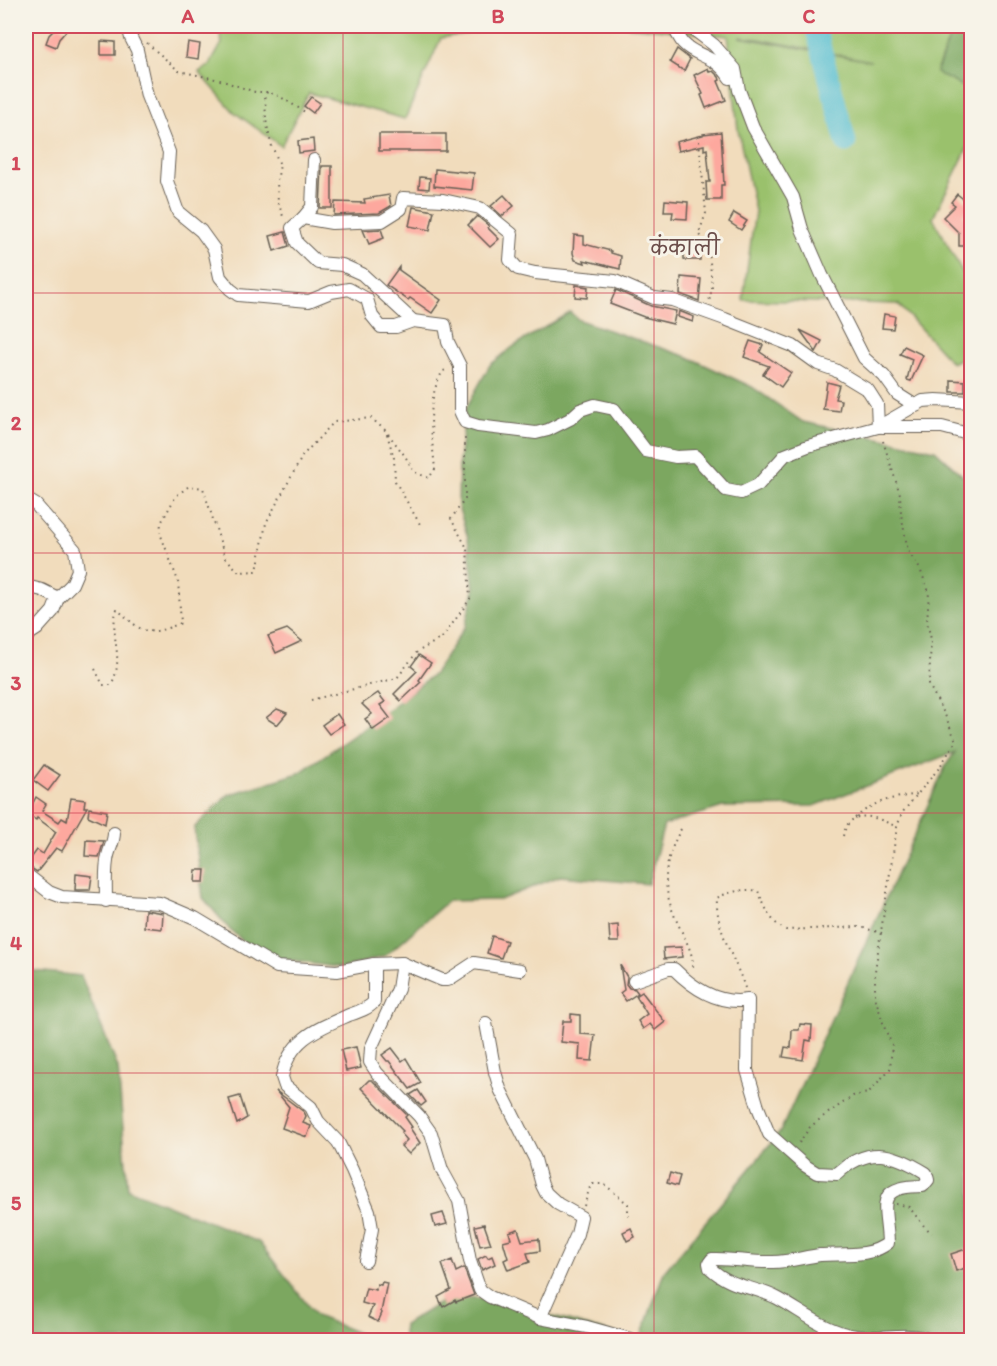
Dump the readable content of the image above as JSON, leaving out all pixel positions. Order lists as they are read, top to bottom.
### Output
{
  "districts": ["कंकाली"],
  "grid": {
    "columns": ["A", "B", "C"],
    "rows": [
      "1",
      "2",
      "3",
      "4",
      "5"
    ]
  }
}
